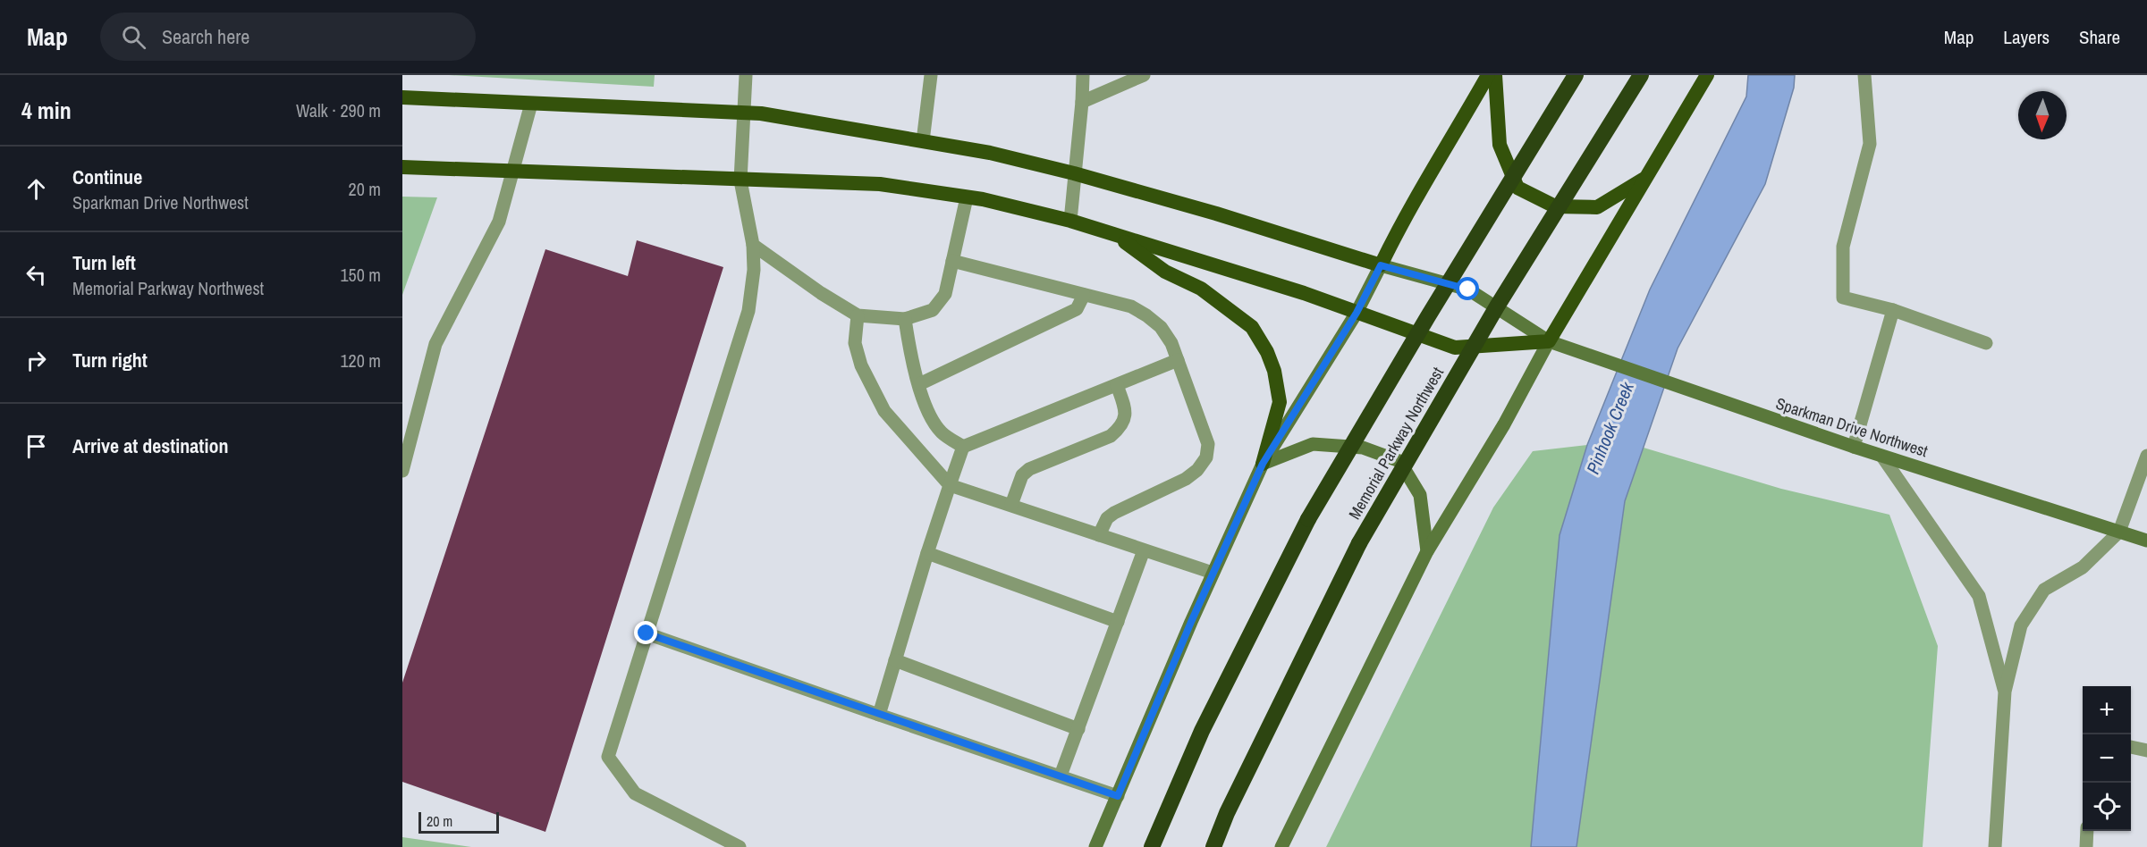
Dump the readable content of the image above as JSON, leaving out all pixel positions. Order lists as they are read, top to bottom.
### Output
{
  "streets": {
    "highway": ["Sparkman Drive Northwest", "Memorial Parkway Northwest"]
  },
  "water": ["Pinhook Creek"],
  "scale_bar": "20 m",
  "north": "bottom",
  "page": {
    "header": "Map",
    "search": "Search here",
    "nav": ["Map", "Layers", "Share"],
    "heading": ["4 min", "Walk · 290 m"],
    "list": [
      ["Continue", "Sparkman Drive Northwest", "20 m"],
      ["Turn left", "Memorial Parkway Northwest", "150 m"],
      ["Turn right", "120 m"],
      "Arrive at destination"
    ],
    "map_buttons": ["+", "−"],
    "scale": "20 m"
  }
}
